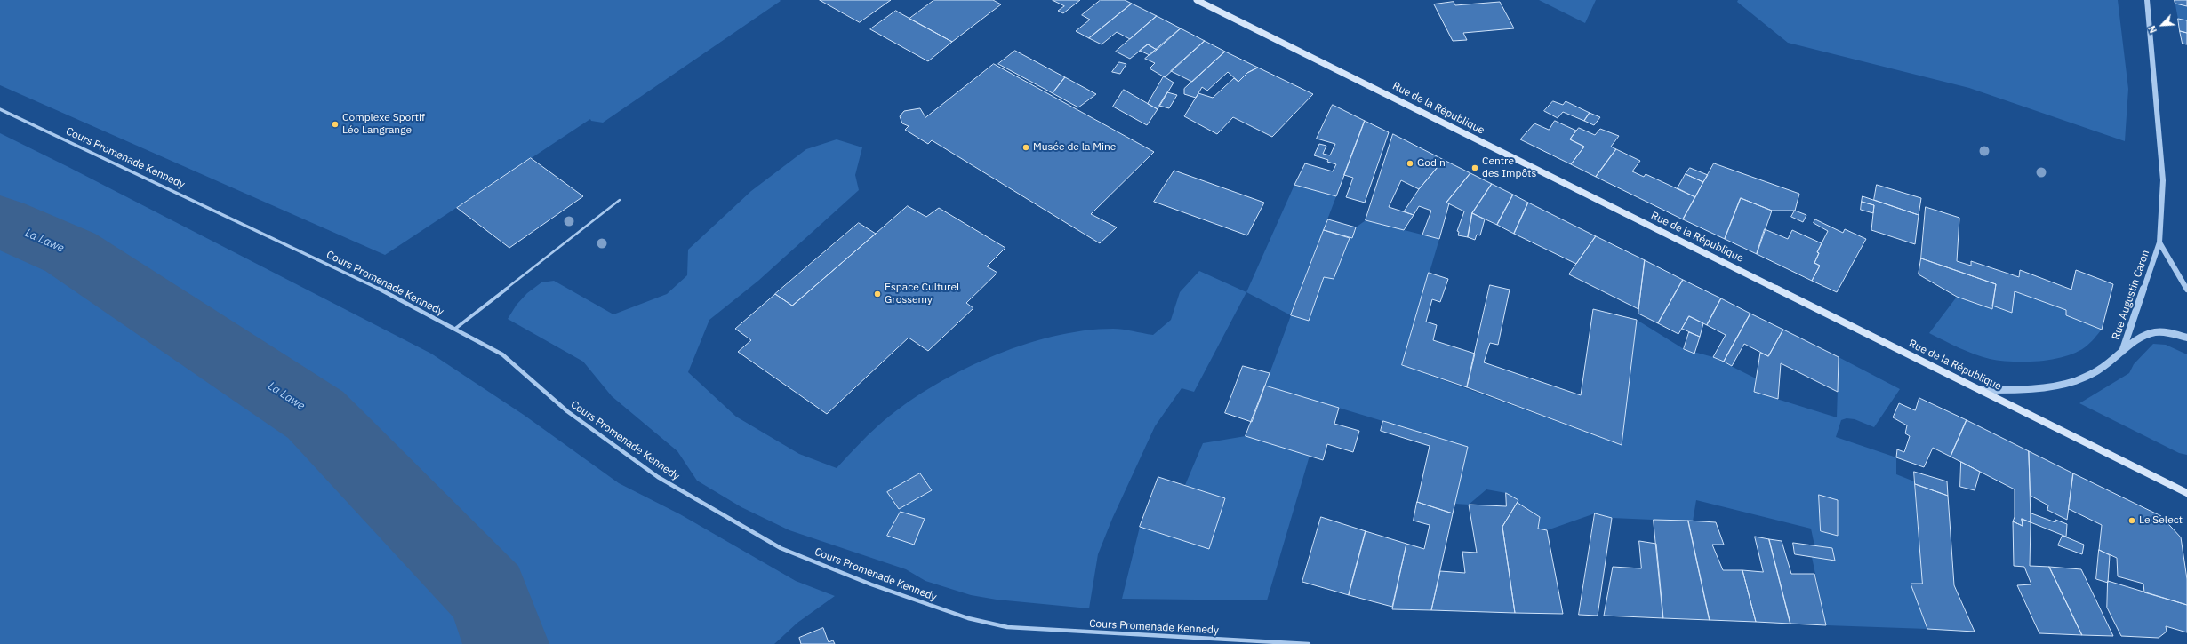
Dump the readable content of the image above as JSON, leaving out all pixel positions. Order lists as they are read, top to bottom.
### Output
{
  "streets": {
    "main road": ["Rue de la République"],
    "street": ["Cours Promenade Kennedy", "Rue Augustin Caron"]
  },
  "crossings": [
    ["Rue de la République", "Rue Augustin Caron"]
  ],
  "water": ["La Lawe"],
  "places": [
    "Complexe Sportif Léo Langrange",
    "Musée de la Mine",
    "Godin",
    "Centre des Impôts",
    "Espace Culturel Grossemy",
    "Le Select"
  ],
  "north": "bottom left"
}
